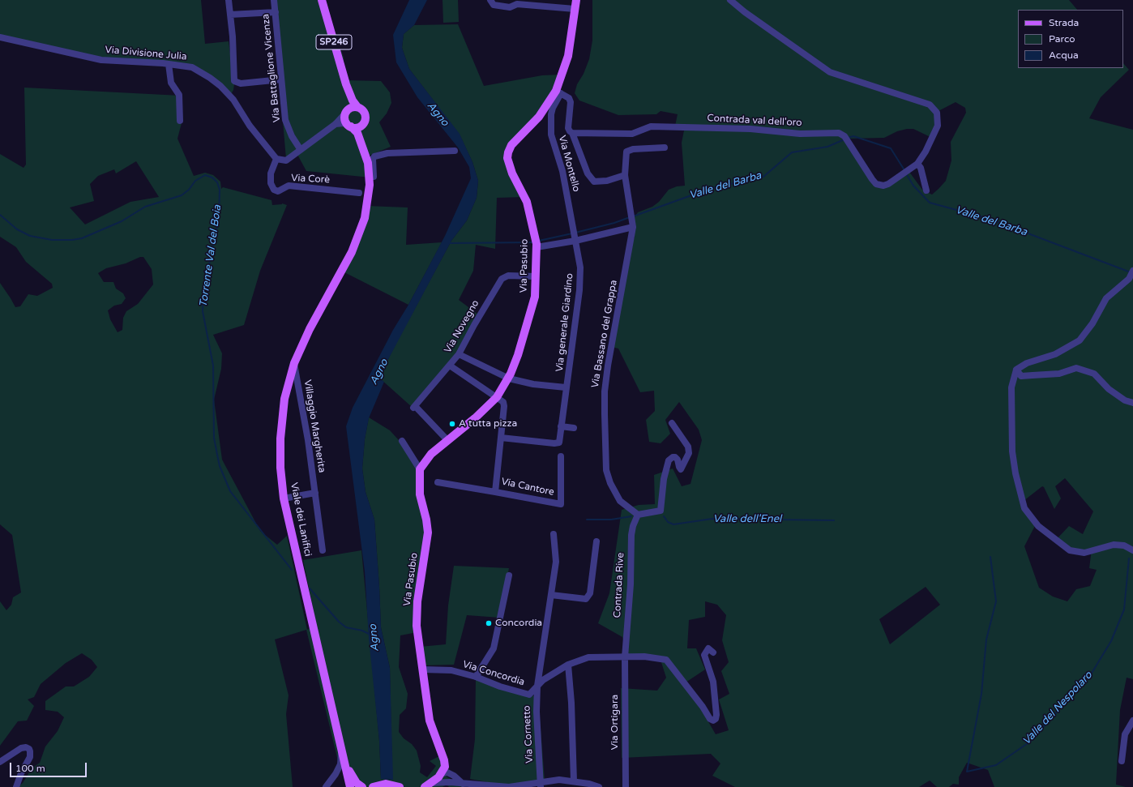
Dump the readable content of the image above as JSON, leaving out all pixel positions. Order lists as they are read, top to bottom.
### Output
{
  "streets": {
    "main road": ["SP246", "Via Pasubio", "Viale dei Lanifici"],
    "street": [
      "Via Divisione Julia",
      "Via Battaglione Vicenza",
      "Contrada val dell'oro",
      "Via Montello",
      "Via Corè",
      "Via generale Giardino",
      "Via Novegno",
      "Via Bassano del Grappa",
      "Villaggio Margherita",
      "Via Cantore",
      "Contrada Rive",
      "Via Concordia",
      "Via Ortigara",
      "Via Cornetto"
    ]
  },
  "crossings": [
    ["Via Divisione Julia", "Via Corè"],
    ["Via Montello", "Via Pasubio"],
    ["Via Montello", "Via generale Giardino"],
    ["Via Pasubio", "Via Novegno"],
    ["Via Pasubio", "Via Cantore"],
    ["Via Pasubio", "Via Concordia"],
    ["Via Bassano del Grappa", "Contrada Rive"],
    ["Villaggio Margherita", "Viale dei Lanifici"],
    ["Contrada Rive", "Via Concordia"],
    ["Contrada Rive", "Via Ortigara"],
    ["Via Concordia", "Via Ortigara"],
    ["Via Concordia", "Via Cornetto"]
  ],
  "water": [
    "Agno",
    "Valle del Barba",
    "Torrente Val del Boia",
    "Valle dell'Enel",
    "Valle del Nespolaro"
  ],
  "places": ["A tutta pizza", "Concordia"],
  "legend": ["Strada", "Parco", "Acqua"],
  "scale_bar": "100 m"
}
